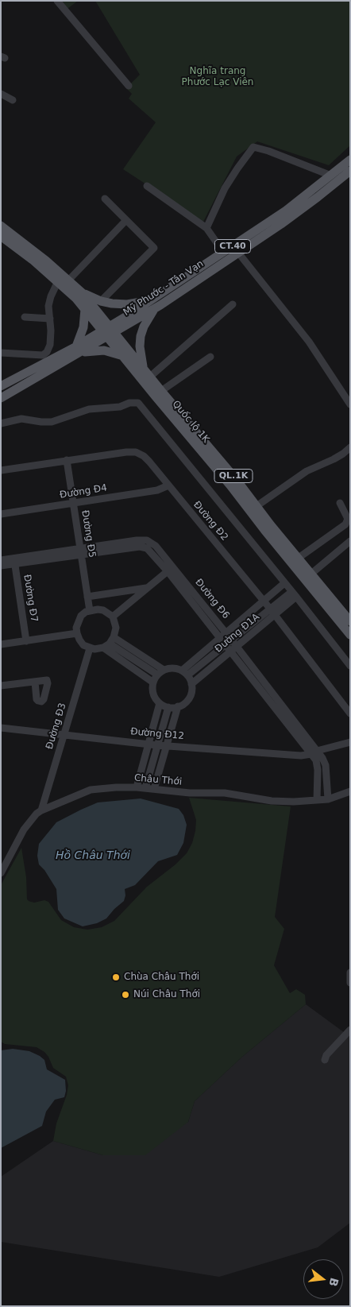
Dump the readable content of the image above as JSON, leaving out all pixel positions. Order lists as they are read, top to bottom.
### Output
{
  "streets": {
    "main road": [
      "CT.40",
      "Mỹ Phước - Tân Vạn",
      "Quốc lộ 1K",
      "QL.1K"
    ],
    "street": [
      "Đường Đ4",
      "Đường Đ2",
      "Đường Đ5",
      "Đường Đ7",
      "Đường Đ6",
      "Đường Đ1A",
      "Đường Đ3",
      "Đường Đ12",
      "Châu Thới"
    ]
  },
  "crossings": [
    ["Mỹ Phước - Tân Vạn", "Quốc lộ 1K"],
    ["Đường Đ4", "Đường Đ2"],
    ["Đường Đ4", "Đường Đ5"],
    ["Đường Đ2", "Đường Đ5"],
    ["Đường Đ2", "Đường Đ1A"],
    ["Đường Đ5", "Đường Đ6"],
    ["Đường Đ5", "Đường Đ3"],
    ["Đường Đ7", "Đường Đ6"],
    ["Đường Đ6", "Đường Đ1A"],
    ["Đường Đ6", "Đường Đ12"],
    ["Đường Đ6", "Châu Thới"],
    ["Đường Đ3", "Đường Đ12"],
    ["Đường Đ3", "Châu Thới"]
  ],
  "water": ["Hồ Châu Thới"],
  "parks": ["Nghĩa trang Phước Lạc Viên"],
  "places": ["Chùa Châu Thới", "Núi Châu Thới"],
  "north": "right"
}
